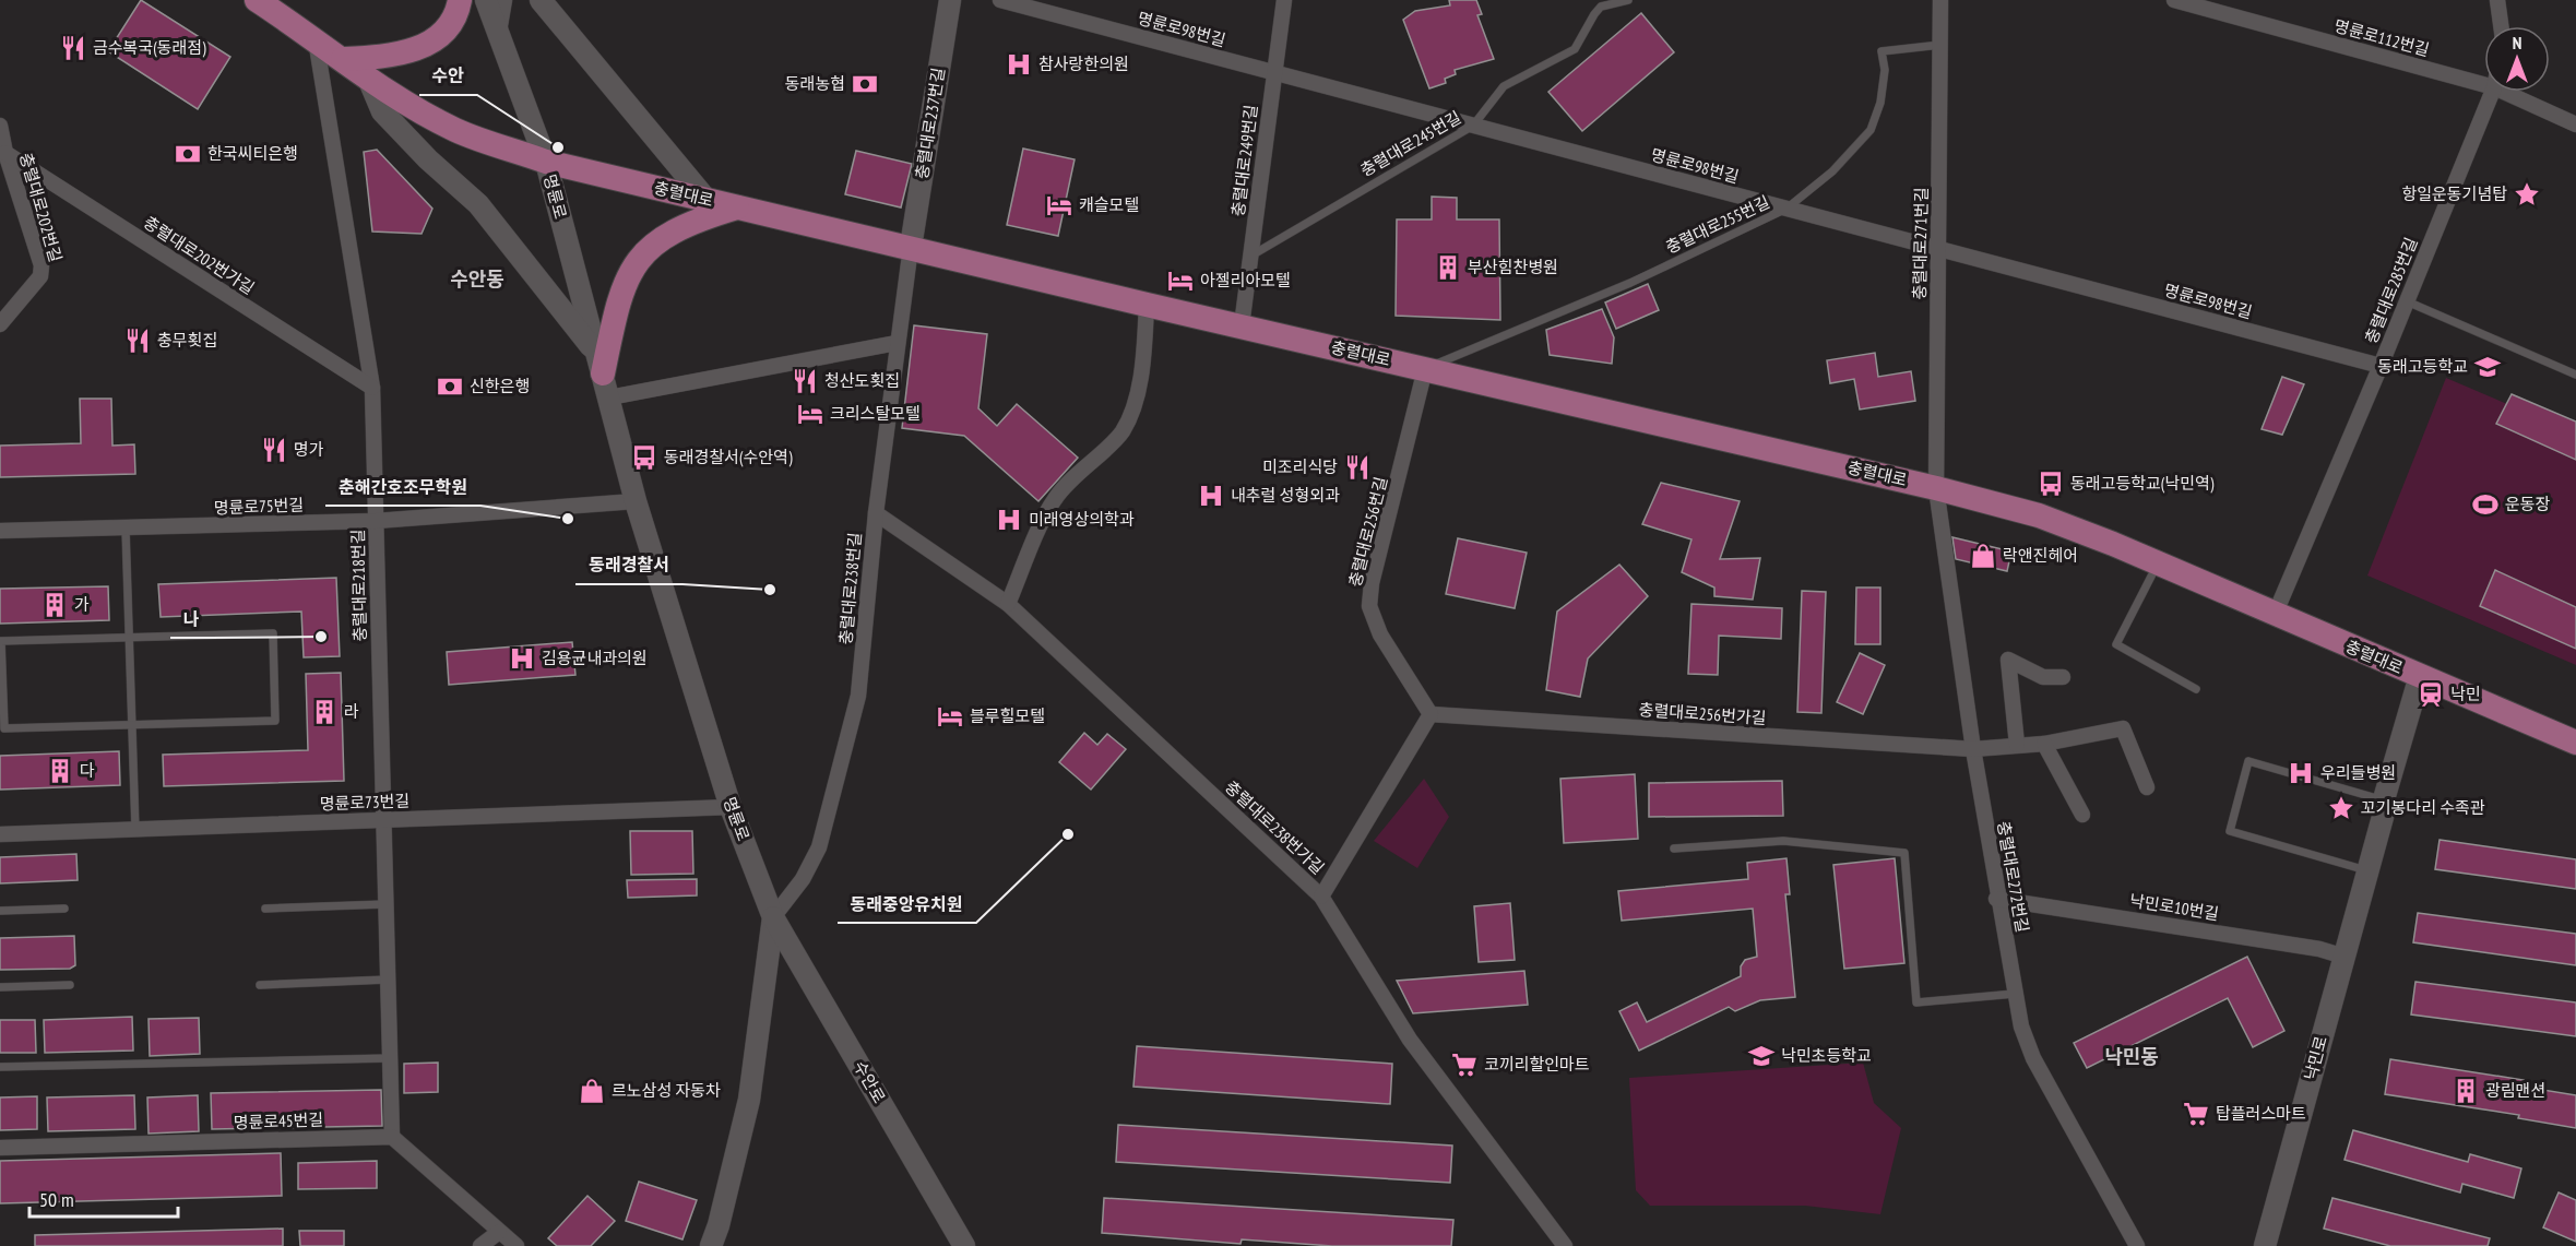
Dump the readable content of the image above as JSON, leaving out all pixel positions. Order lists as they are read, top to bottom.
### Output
{
  "streets": {
    "main road": [
      "충렬대로237번길",
      "충렬대로",
      "명륜로",
      "낙민로",
      "수안로"
    ],
    "street": [
      "명륜로98번길",
      "명륜로112번길",
      "충렬대로249번길",
      "충렬대로202번길",
      "충렬대로271번길",
      "충렬대로202번가길",
      "충렬대로285번길",
      "명륜로75번길",
      "충렬대로256번길",
      "충렬대로218번길",
      "충렬대로238번길",
      "충렬대로256번가길",
      "명륜로73번길",
      "충렬대로238번가길",
      "충렬대로272번길",
      "낙민로10번길",
      "명륜로45번길"
    ],
    "lane": ["충렬대로245번길", "충렬대로255번길"]
  },
  "crossings": [
    ["명륜로98번길", "충렬대로245번길"],
    ["명륜로98번길", "충렬대로249번길"],
    ["명륜로98번길", "충렬대로255번길"],
    ["명륜로98번길", "충렬대로271번길"],
    ["명륜로98번길", "충렬대로285번길"],
    ["충렬대로237번길", "충렬대로"],
    ["충렬대로237번길", "충렬대로238번길"],
    ["충렬대로245번길", "충렬대로249번길"],
    ["충렬대로249번길", "충렬대로"],
    ["충렬대로", "명륜로"],
    ["충렬대로", "충렬대로255번길"],
    ["충렬대로", "충렬대로271번길"],
    ["충렬대로", "충렬대로285번길"],
    ["충렬대로", "충렬대로256번길"],
    ["충렬대로", "충렬대로218번길"],
    ["충렬대로", "충렬대로238번길"],
    ["충렬대로", "충렬대로272번길"],
    ["충렬대로", "낙민로"],
    ["명륜로", "명륜로75번길"],
    ["명륜로", "충렬대로238번길"],
    ["명륜로", "명륜로73번길"],
    ["명륜로", "수안로"],
    ["충렬대로202번길", "충렬대로202번가길"],
    ["충렬대로255번길", "충렬대로271번길"],
    ["충렬대로255번길", "충렬대로256번길"],
    ["충렬대로271번길", "충렬대로272번길"],
    ["충렬대로202번가길", "충렬대로218번길"],
    ["명륜로75번길", "충렬대로218번길"],
    ["충렬대로256번길", "충렬대로256번가길"],
    ["충렬대로218번길", "명륜로73번길"],
    ["충렬대로218번길", "명륜로45번길"],
    ["충렬대로238번길", "충렬대로238번가길"],
    ["충렬대로238번길", "수안로"],
    ["충렬대로256번가길", "충렬대로272번길"],
    ["충렬대로272번길", "낙민로10번길"],
    ["낙민로10번길", "낙민로"]
  ],
  "districts": ["수안동", "낙민동"],
  "places": {
    "restaurant": [
      "금수복국(동래점)",
      "충무횟집",
      "청산도횟집",
      "명가",
      "미조리식당"
    ],
    "hospital": [
      "참사랑한의원",
      "내추럴 성형외과",
      "미래영상의학과",
      "김용균내과의원",
      "우리들병원"
    ],
    "bank": ["동래농협", "한국씨티은행", "신한은행"],
    "other": [
      "수안",
      "춘해간호조무학원",
      "동래경찰서",
      "나",
      "동래중앙유치원"
    ],
    "place": ["항일운동기념탑", "꼬기봉다리 수족관"],
    "hotel": [
      "캐슬모텔",
      "아젤리아모텔",
      "크리스탈모텔",
      "블루힐모텔"
    ],
    "building": [
      "부산힘찬병원",
      "가",
      "라",
      "다",
      "광림맨션"
    ],
    "school or university": ["동래고등학교", "낙민초등학교"],
    "bus stop": ["동래경찰서(수안역)", "동래고등학교(낙민역)"],
    "sports": ["운동장"],
    "shop": ["락앤진헤어", "르노삼성 자동차"],
    "station": ["낙민"],
    "supermarket": ["코끼리할인마트", "탑플러스마트"]
  },
  "scale_bar": "50 m",
  "north": "top"
}
